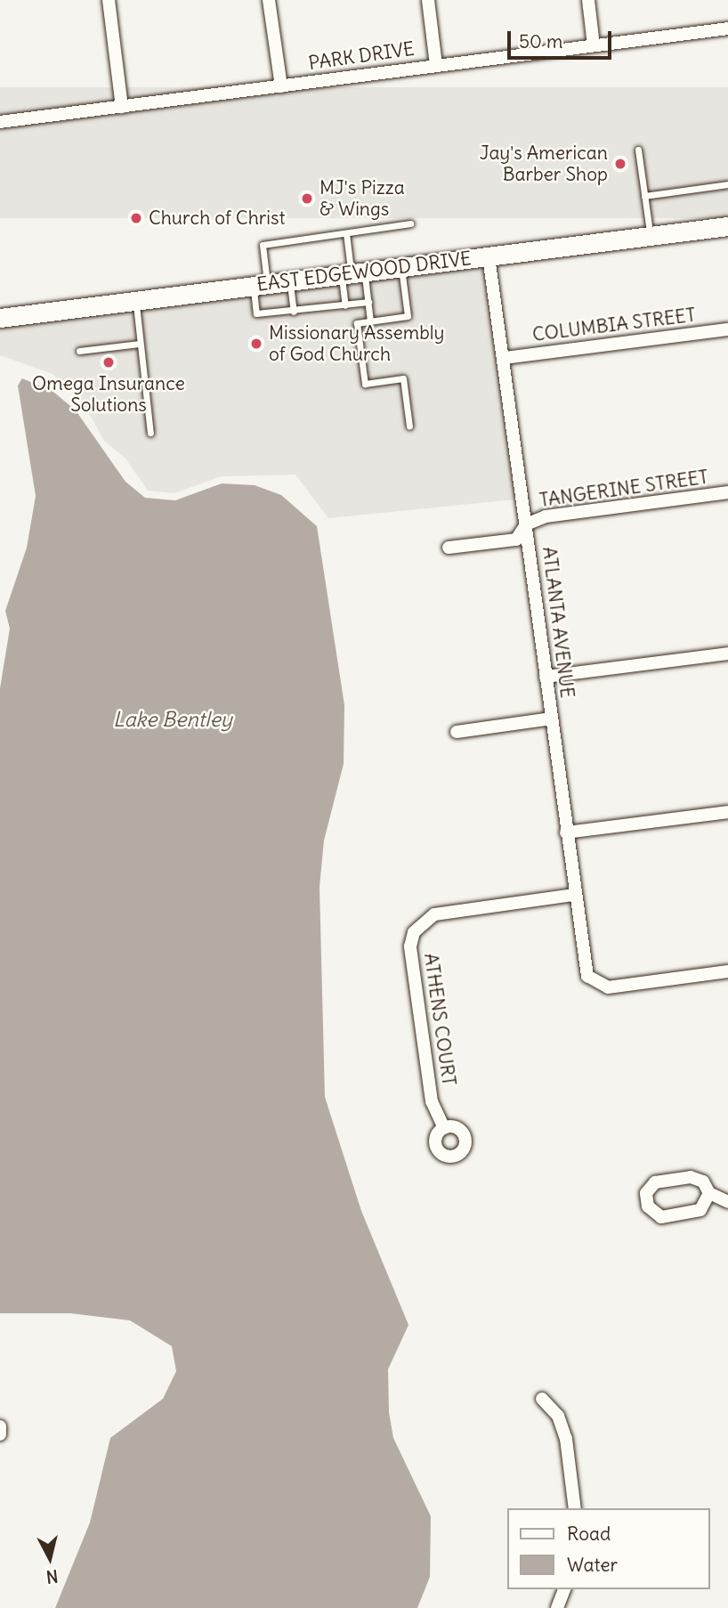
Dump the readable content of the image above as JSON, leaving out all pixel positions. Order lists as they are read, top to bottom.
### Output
{
  "streets": {
    "street": [
      "PARK DRIVE",
      "EAST EDGEWOOD DRIVE",
      "COLUMBIA STREET",
      "TANGERINE STREET",
      "ATLANTA AVENUE",
      "ATHENS COURT"
    ]
  },
  "crossings": [
    ["EAST EDGEWOOD DRIVE", "ATLANTA AVENUE"],
    ["COLUMBIA STREET", "ATLANTA AVENUE"],
    ["TANGERINE STREET", "ATLANTA AVENUE"],
    ["ATLANTA AVENUE", "ATHENS COURT"]
  ],
  "water": ["Lake Bentley"],
  "places": [
    "Jay's American Barber Shop",
    "MJ's Pizza & Wings",
    "Church of Christ",
    "Missionary Assembly of God Church",
    "Omega Insurance Solutions"
  ],
  "legend": ["Road", "Water"],
  "scale_bar": "50 m",
  "north": "bottom"
}
